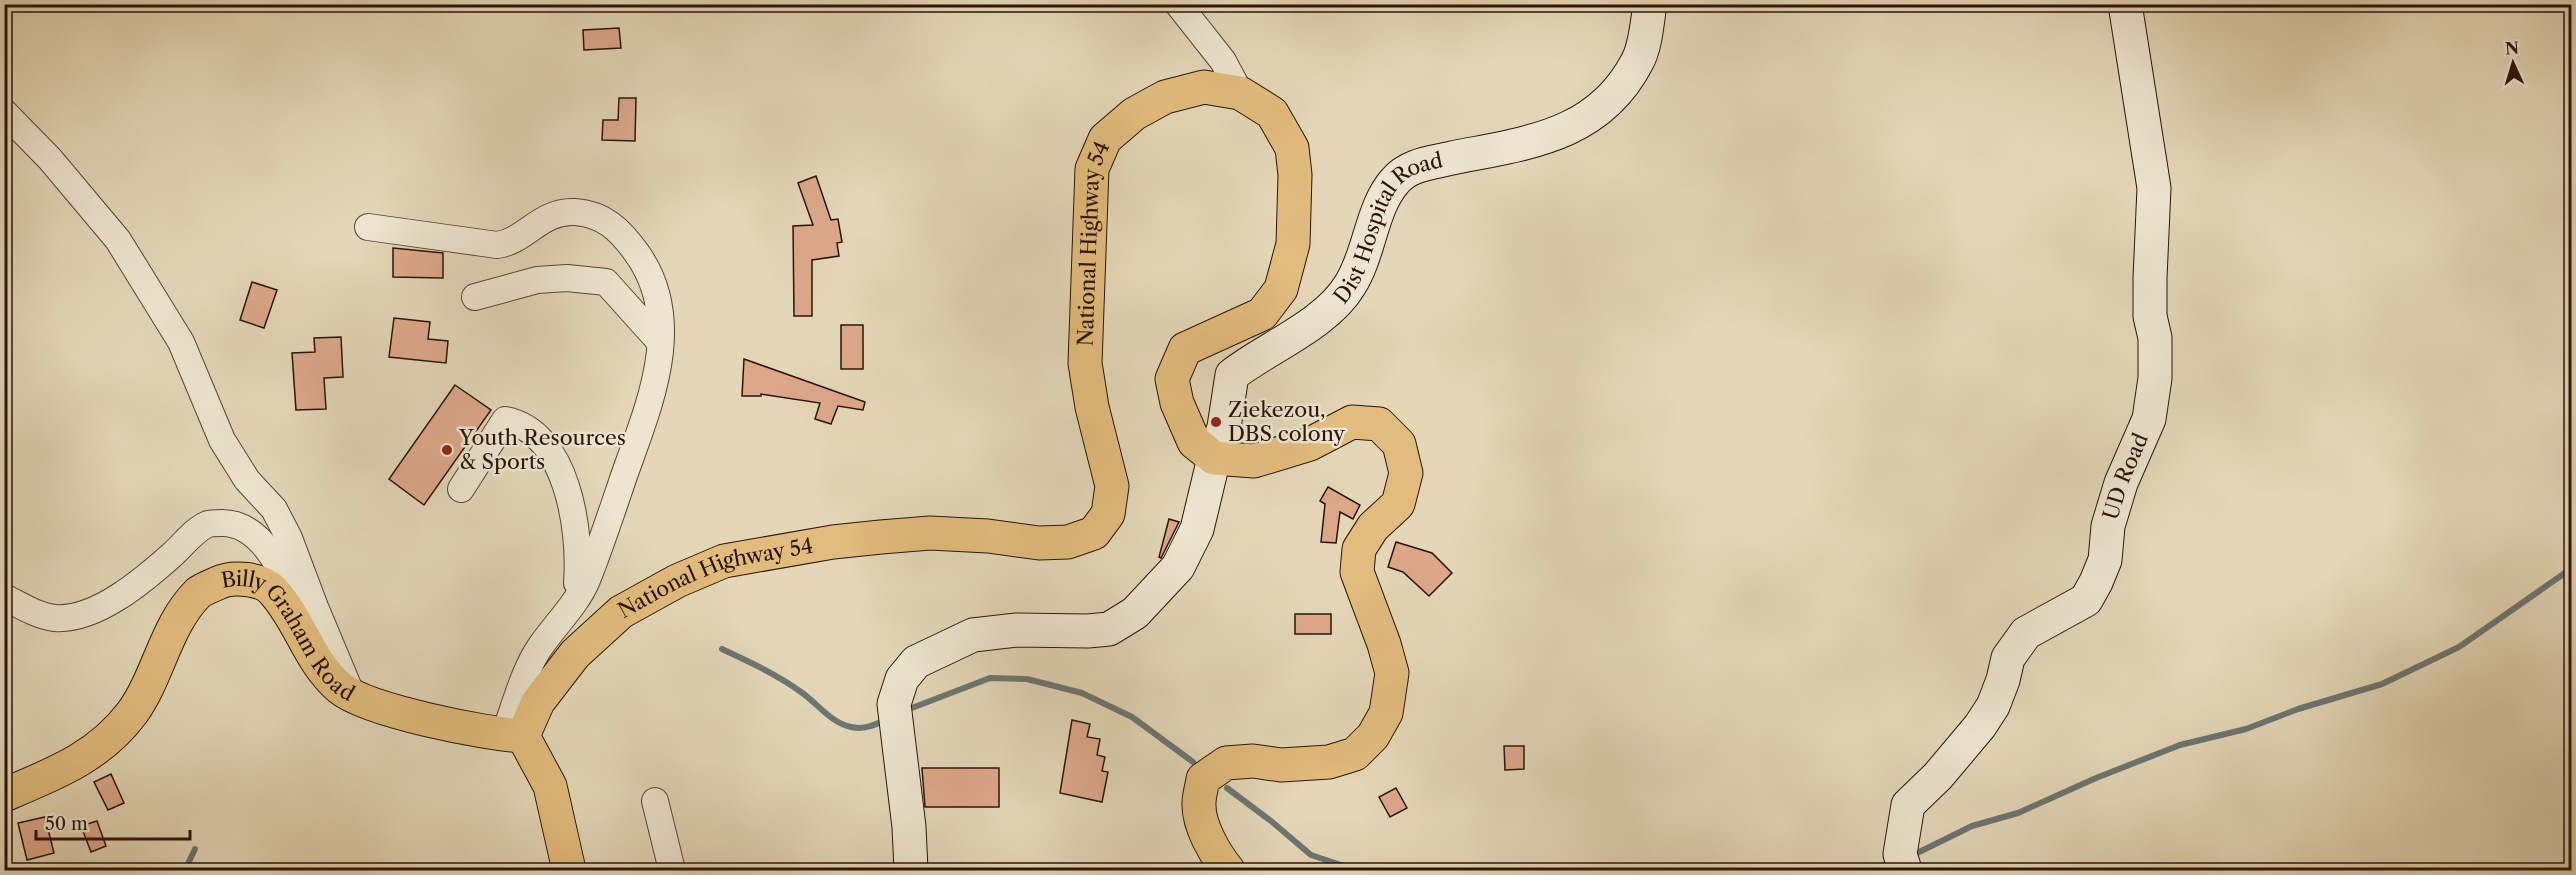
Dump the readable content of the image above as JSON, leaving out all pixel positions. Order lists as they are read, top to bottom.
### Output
{
  "streets": {
    "main road": ["National Highway 54", "Billy Graham Road"],
    "street": ["Dist Hospital Road", "UD Road"]
  },
  "crossings": [
    ["Dist Hospital Road", "National Highway 54"],
    ["National Highway 54", "Billy Graham Road"]
  ],
  "places": ["Ziekezou, DBS colony", "Youth Resources & Sports"],
  "scale_bar": "50 m",
  "north": "top"
}
